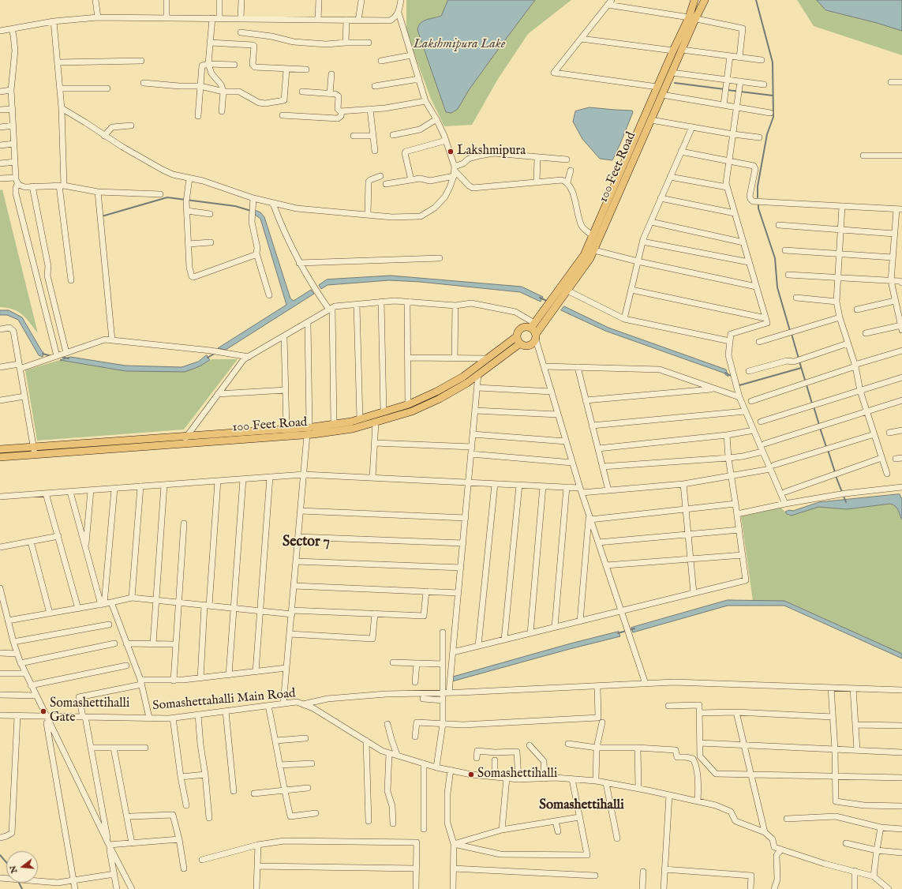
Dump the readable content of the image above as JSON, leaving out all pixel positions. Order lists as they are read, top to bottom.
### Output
{
  "streets": {
    "main road": ["100 Feet Road"],
    "street": ["Somashettahalli Main Road"]
  },
  "districts": ["Sector 7", "Somashettihalli"],
  "water": ["Lakshmipura Lake"],
  "places": ["Lakshmipura", "Somashettihalli Gate", "Somashettihalli"],
  "north": "left"
}
